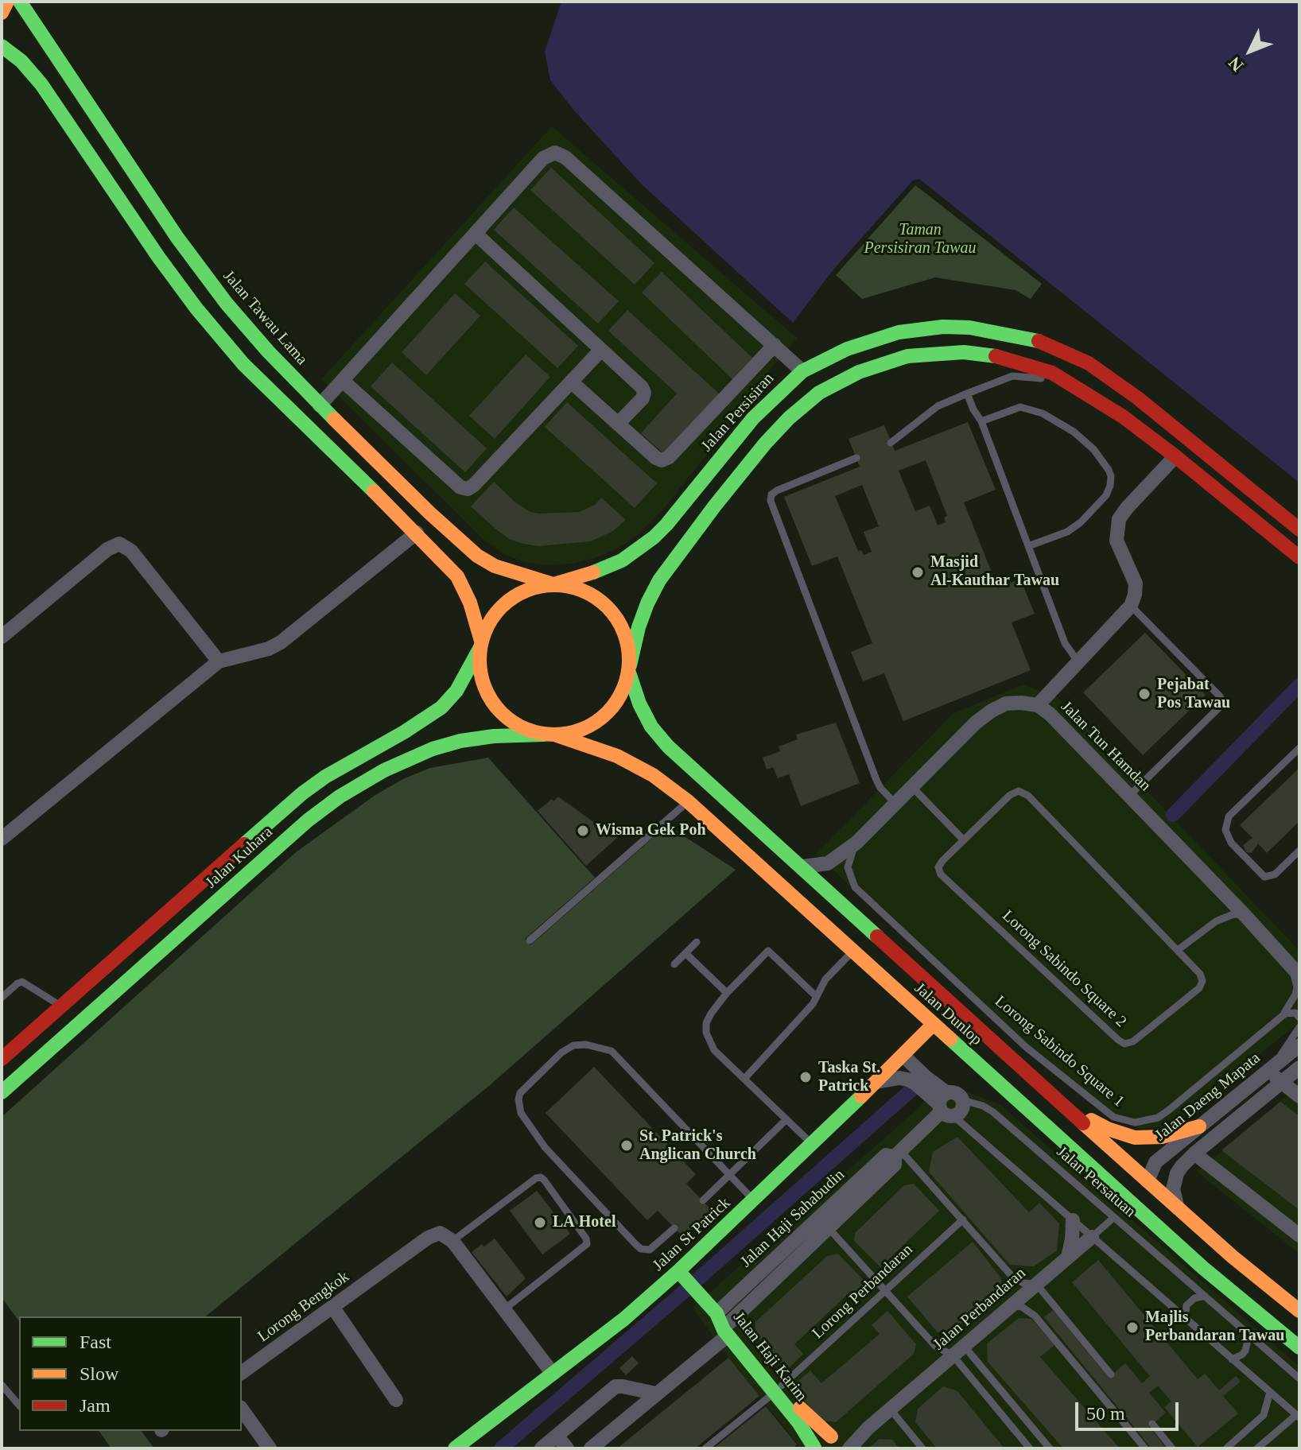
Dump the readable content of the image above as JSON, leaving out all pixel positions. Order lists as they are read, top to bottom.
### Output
{
  "streets": {
    "main road": [
      "Jalan Tawau Lama",
      "Jalan Persisiran",
      "Jalan Kuhara",
      "Jalan Dunlop",
      "Jalan St Patrick",
      "Jalan Haji Karim"
    ],
    "street": [
      "Jalan Tun Hamdan",
      "Jalan Daeng Mapata",
      "Jalan Haji Sahabudin",
      "Lorong Bengkok",
      "Jalan Perbandaran"
    ],
    "lane": [
      "Lorong Sabindo Square 2",
      "Lorong Sabindo Square 1",
      "Jalan Persatuan",
      "Lorong Perbandaran"
    ]
  },
  "crossings": [
    ["Jalan Tawau Lama", "Jalan Persisiran"],
    ["Jalan Tawau Lama", "Jalan Kuhara"],
    ["Jalan Tawau Lama", "Jalan Dunlop"],
    ["Jalan Persisiran", "Jalan Kuhara"],
    ["Jalan Persisiran", "Jalan Dunlop"],
    ["Jalan Tun Hamdan", "Jalan Dunlop"],
    ["Jalan Tun Hamdan", "Lorong Sabindo Square 1"],
    ["Jalan Kuhara", "Jalan Dunlop"],
    ["Jalan Dunlop", "Jalan Daeng Mapata"],
    ["Jalan Dunlop", "Jalan St Patrick"],
    ["Jalan Persatuan", "Jalan Perbandaran"],
    ["Jalan Haji Sahabudin", "Jalan Haji Karim"],
    ["Jalan St Patrick", "Jalan Haji Karim"],
    ["Lorong Perbandaran", "Jalan Haji Karim"],
    ["Jalan Perbandaran", "Jalan Haji Karim"]
  ],
  "parks": ["Taman Persisiran Tawau"],
  "places": [
    "Masjid Al-Kauthar Tawau",
    "Pejabat Pos Tawau",
    "Wisma Gek Poh",
    "Taska St. Patrick",
    "St. Patrick's Anglican Church",
    "LA Hotel",
    "Majlis Perbandaran Tawau"
  ],
  "legend": ["Fast", "Slow", "Jam"],
  "scale_bar": "50 m",
  "north": "bottom left"
}
